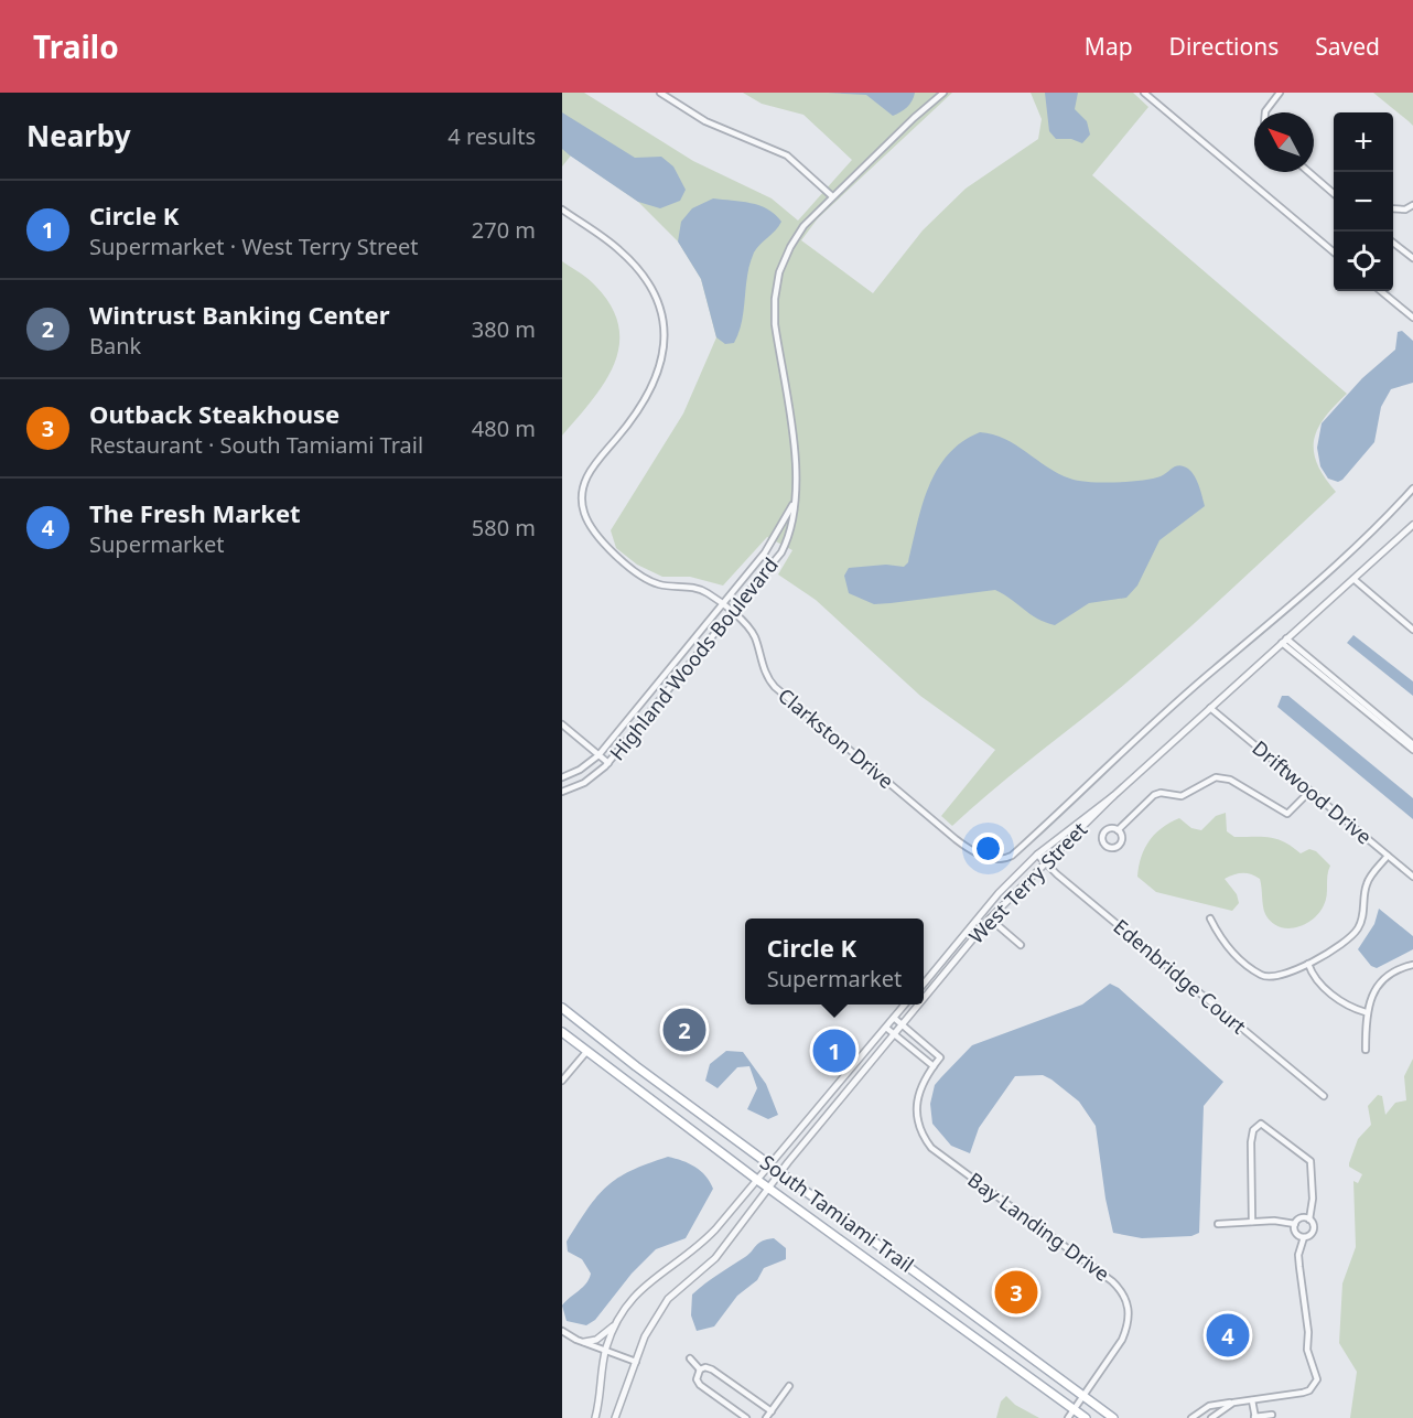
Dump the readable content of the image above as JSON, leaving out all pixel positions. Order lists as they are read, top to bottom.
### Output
{
  "streets": {
    "main road": ["South Tamiami Trail"],
    "street": [
      "Highland Woods Boulevard",
      "Clarkston Drive",
      "Driftwood Drive",
      "West Terry Street",
      "Edenbridge Court",
      "Bay Landing Drive"
    ]
  },
  "crossings": [
    ["Highland Woods Boulevard", "Clarkston Drive"],
    ["Driftwood Drive", "West Terry Street"],
    ["West Terry Street", "Edenbridge Court"],
    ["West Terry Street", "South Tamiami Trail"],
    ["West Terry Street", "Bay Landing Drive"],
    ["South Tamiami Trail", "Bay Landing Drive"]
  ],
  "north": "top left",
  "page": {
    "header": "Trailo",
    "nav": ["Map", "Directions", "Saved"],
    "heading": ["Nearby", "4 results"],
    "map_buttons": ["+", "−"],
    "list": [
      {
        "mark": "1",
        "name": "Circle K",
        "note": "Supermarket · West Terry Street",
        "value": "270 m"
      },
      {
        "mark": "2",
        "name": "Wintrust Banking Center",
        "note": "Bank",
        "value": "380 m"
      },
      {
        "mark": "3",
        "name": "Outback Steakhouse",
        "note": "Restaurant · South Tamiami Trail",
        "value": "480 m"
      },
      {
        "mark": "4",
        "name": "The Fresh Market",
        "note": "Supermarket",
        "value": "580 m"
      }
    ],
    "popup": ["Circle K", "Supermarket"],
    "pins": [
      "2",
      "1",
      "3",
      "4"
    ]
  }
}
